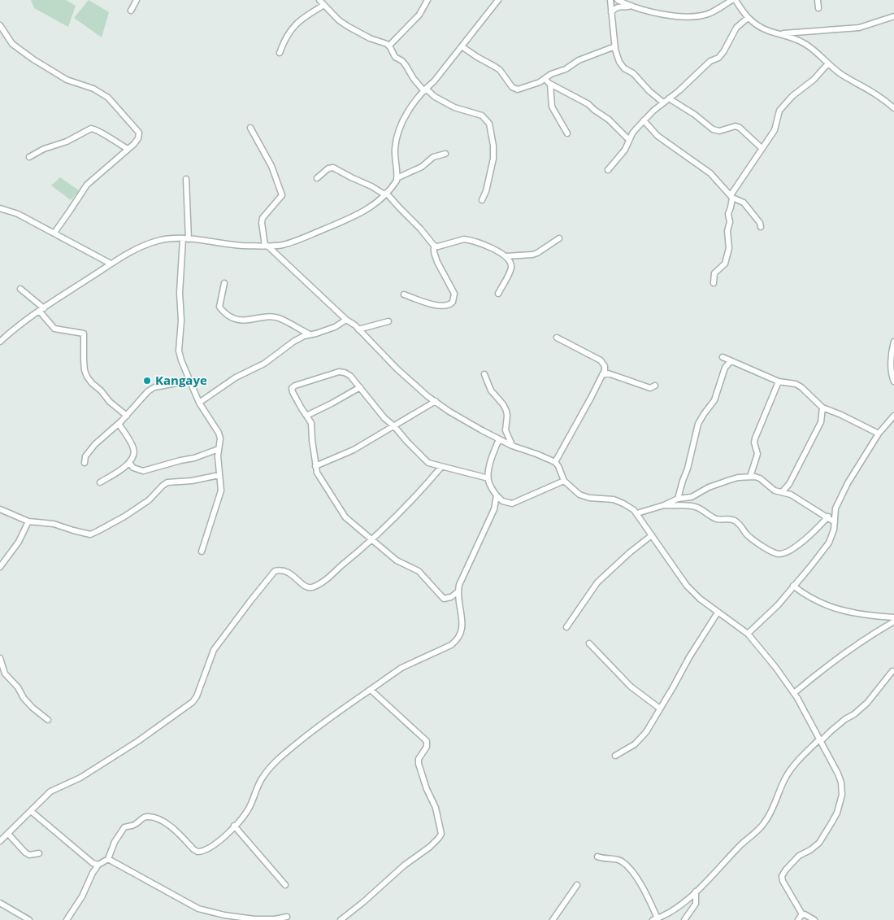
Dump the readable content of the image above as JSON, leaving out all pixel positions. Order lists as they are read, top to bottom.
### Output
{
  "places": ["Kangaye"]
}
